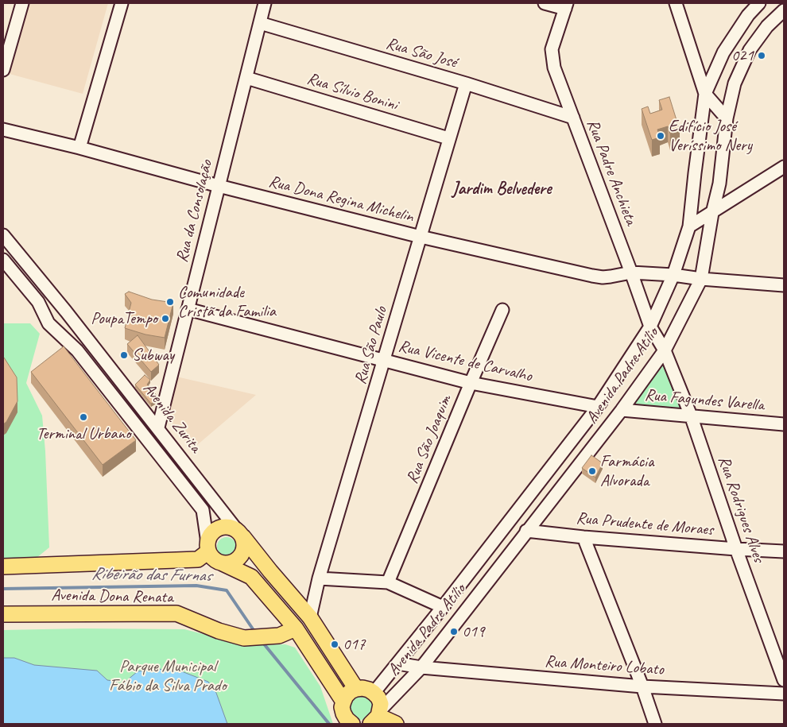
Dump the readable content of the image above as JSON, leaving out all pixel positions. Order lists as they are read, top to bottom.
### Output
{
  "streets": {
    "main road": ["Avenida Dona Renata"],
    "street": [
      "Rua São José",
      "Rua Sílvio Bonini",
      "Rua Padre Anchieta",
      "Rua Dona Regina Michelin",
      "Rua da Consolação",
      "Rua São Paulo",
      "Rua Vicente de Carvalho",
      "Avenida Padre Atílio",
      "Rua Fagundes Varella",
      "Avenida Zurita",
      "Rua São Joaquim",
      "Rua Rodrigues Alves",
      "Rua Prudente de Moraes",
      "Rua Monteiro Lobato"
    ]
  },
  "crossings": [
    ["Rua São José", "Rua Padre Anchieta"],
    ["Rua São José", "Rua da Consolação"],
    ["Rua São José", "Rua São Paulo"],
    ["Rua Sílvio Bonini", "Rua da Consolação"],
    ["Rua Sílvio Bonini", "Rua São Paulo"],
    ["Rua Padre Anchieta", "Rua Dona Regina Michelin"],
    ["Rua Padre Anchieta", "Avenida Padre Atílio"],
    ["Rua Padre Anchieta", "Rua Rodrigues Alves"],
    ["Rua Dona Regina Michelin", "Rua da Consolação"],
    ["Rua Dona Regina Michelin", "Rua São Paulo"],
    ["Rua Dona Regina Michelin", "Avenida Padre Atílio"],
    ["Rua da Consolação", "Rua Vicente de Carvalho"],
    ["Rua da Consolação", "Avenida Zurita"],
    ["Rua São Paulo", "Rua Vicente de Carvalho"],
    ["Rua Vicente de Carvalho", "Avenida Padre Atílio"],
    ["Rua Vicente de Carvalho", "Rua São Joaquim"],
    ["Avenida Padre Atílio", "Rua Fagundes Varella"],
    ["Avenida Padre Atílio", "Rua Rodrigues Alves"],
    ["Avenida Padre Atílio", "Rua Prudente de Moraes"],
    ["Avenida Padre Atílio", "Rua Monteiro Lobato"],
    ["Rua Fagundes Varella", "Rua Rodrigues Alves"],
    ["Avenida Zurita", "Avenida Dona Renata"],
    ["Rua Rodrigues Alves", "Rua Prudente de Moraes"]
  ],
  "districts": ["Jardim Belvedere"],
  "water": ["Ribeirão das Furnas"],
  "parks": ["Parque Municipal Fábio da Silva Prado"],
  "places": [
    "021",
    "Edifício José Veríssimo Nery",
    "Comunidade Cristã da Familia",
    "PoupaTempo",
    "Subway",
    "Terminal Urbano",
    "Farmácia Alvorada",
    "019",
    "017"
  ]
}
